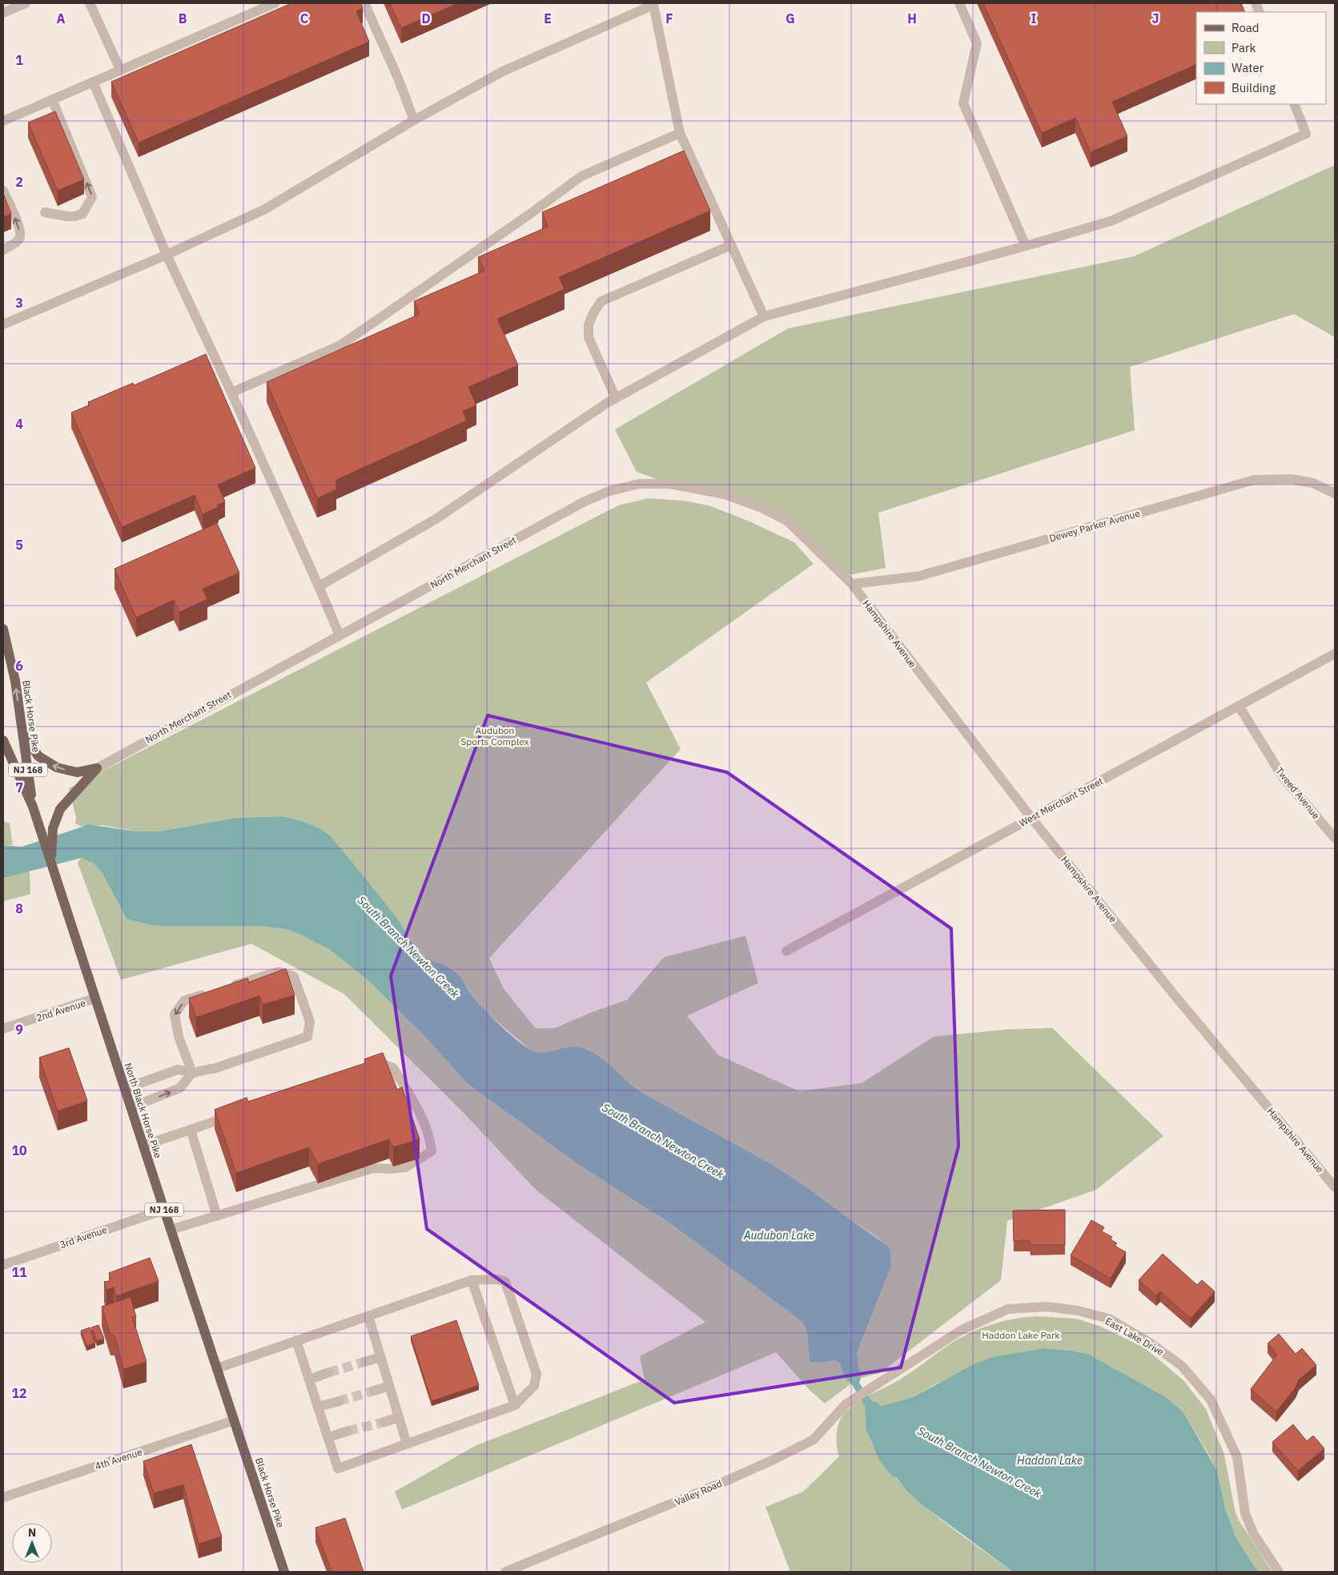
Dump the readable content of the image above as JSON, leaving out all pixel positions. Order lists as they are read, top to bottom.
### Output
{
  "streets": {
    "main road": ["Black Horse Pike", "NJ 168", "North Black Horse Pike"],
    "street": [
      "Dewey Parker Avenue",
      "North Merchant Street",
      "Hampshire Avenue",
      "Tweed Avenue",
      "West Merchant Street",
      "2nd Avenue",
      "3rd Avenue",
      "East Lake Drive",
      "4th Avenue",
      "Valley Road"
    ]
  },
  "crossings": [
    ["Dewey Parker Avenue", "North Merchant Street"],
    ["Dewey Parker Avenue", "Hampshire Avenue"],
    ["North Merchant Street", "Hampshire Avenue"],
    ["Hampshire Avenue", "West Merchant Street"],
    ["Black Horse Pike", "NJ 168"],
    ["Black Horse Pike", "North Black Horse Pike"],
    ["Black Horse Pike", "4th Avenue"],
    ["NJ 168", "North Black Horse Pike"],
    ["Tweed Avenue", "West Merchant Street"],
    ["2nd Avenue", "North Black Horse Pike"],
    ["North Black Horse Pike", "3rd Avenue"],
    ["North Black Horse Pike", "4th Avenue"],
    ["East Lake Drive", "Valley Road"]
  ],
  "water": ["South Branch Newton Creek", "Audubon Lake", "Haddon Lake"],
  "parks": ["Audubon Sports Complex", "Haddon Lake Park"],
  "legend": [
    "Road",
    "Park",
    "Water",
    "Building"
  ],
  "north": "top",
  "grid": {
    "columns": [
      "A",
      "B",
      "C",
      "D",
      "E",
      "F",
      "G",
      "H",
      "I",
      "J"
    ],
    "rows": [
      "1",
      "2",
      "3",
      "4",
      "5",
      "6",
      "7",
      "8",
      "9",
      "10",
      "11",
      "12"
    ]
  }
}
